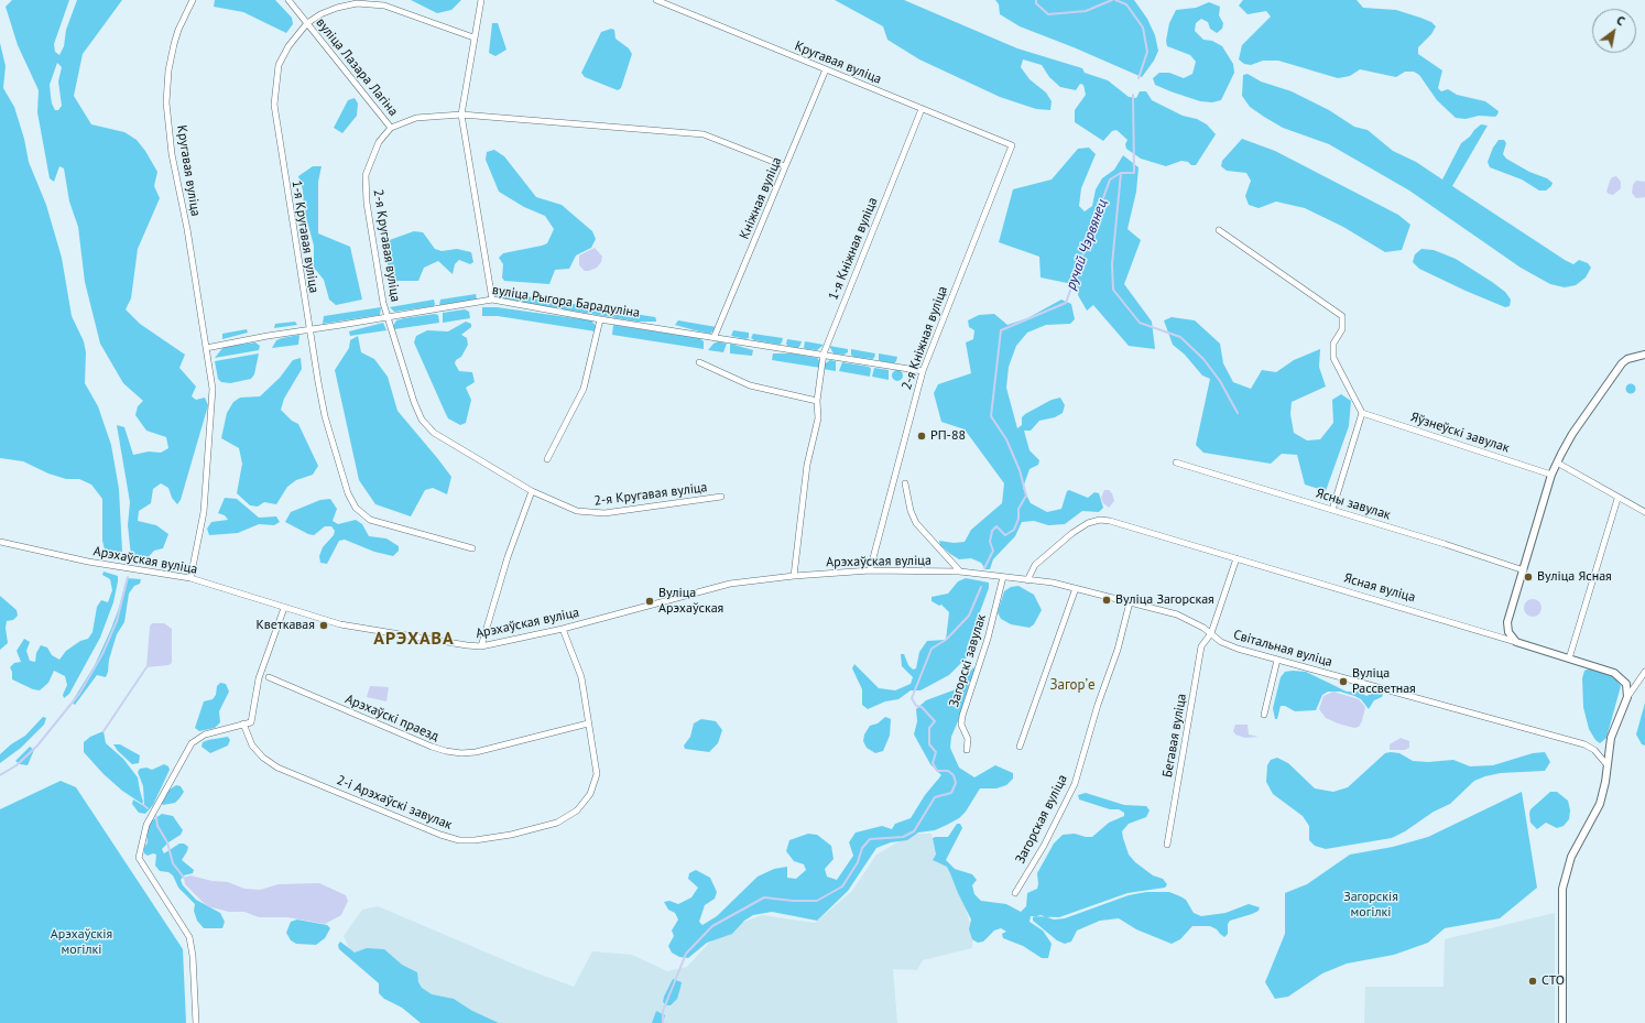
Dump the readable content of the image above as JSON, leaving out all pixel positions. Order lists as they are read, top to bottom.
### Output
{
  "streets": {
    "street": [
      "Кругавая вуліца",
      "вуліца Лазара Лагіна",
      "Кніжная вуліца",
      "1-я Кругавая вуліца",
      "2-я Кругавая вуліца",
      "1-я Кніжная вуліца",
      "вуліца Рыгора Барадуліна",
      "2-я Кніжная вуліца",
      "Яўзнеўскі завулак",
      "Ясны завулак",
      "Арэхаўская вуліца",
      "Ясная вуліца",
      "Світальная вуліца",
      "Загорскі завулак",
      "Арэхаўскі праезд",
      "Бегавая вуліца",
      "2-і Арэхаўскі завулак",
      "Загорская вуліца"
    ]
  },
  "crossings": [
    ["Кругавая вуліца", "Кніжная вуліца"],
    ["Кругавая вуліца", "1-я Кніжная вуліца"],
    ["Кругавая вуліца", "вуліца Рыгора Барадуліна"],
    ["Кругавая вуліца", "2-я Кніжная вуліца"],
    ["Кругавая вуліца", "Арэхаўская вуліца"],
    ["вуліца Лазара Лагіна", "1-я Кругавая вуліца"],
    ["вуліца Лазара Лагіна", "2-я Кругавая вуліца"],
    ["Кніжная вуліца", "вуліца Рыгора Барадуліна"],
    ["1-я Кругавая вуліца", "вуліца Рыгора Барадуліна"],
    ["2-я Кругавая вуліца", "вуліца Рыгора Барадуліна"],
    ["1-я Кніжная вуліца", "вуліца Рыгора Барадуліна"],
    ["1-я Кніжная вуліца", "Арэхаўская вуліца"],
    ["вуліца Рыгора Барадуліна", "2-я Кніжная вуліца"],
    ["2-я Кніжная вуліца", "Арэхаўская вуліца"],
    ["Арэхаўская вуліца", "Світальная вуліца"],
    ["Арэхаўская вуліца", "Загорскі завулак"],
    ["Арэхаўская вуліца", "2-і Арэхаўскі завулак"],
    ["Ясная вуліца", "Світальная вуліца"],
    ["Ясная вуліца", "Бегавая вуліца"],
    ["Світальная вуліца", "Загорскі завулак"],
    ["Світальная вуліца", "Бегавая вуліца"],
    ["Світальная вуліца", "Загорская вуліца"],
    ["Арэхаўскі праезд", "2-і Арэхаўскі завулак"]
  ],
  "districts": ["АРЭХАВА", "Загорʼе"],
  "water": ["ручай Чэрвянец"],
  "parks": ["Загорскія могілкі", "Арэхаўскія могілкі"],
  "places": [
    "РП-88",
    "Вуліца Ясная",
    "Вуліца Загорская",
    "Вуліца Арэхаўская",
    "Кветкавая",
    "Вуліца Рассветная",
    "СТО"
  ],
  "north": "top right"
}
